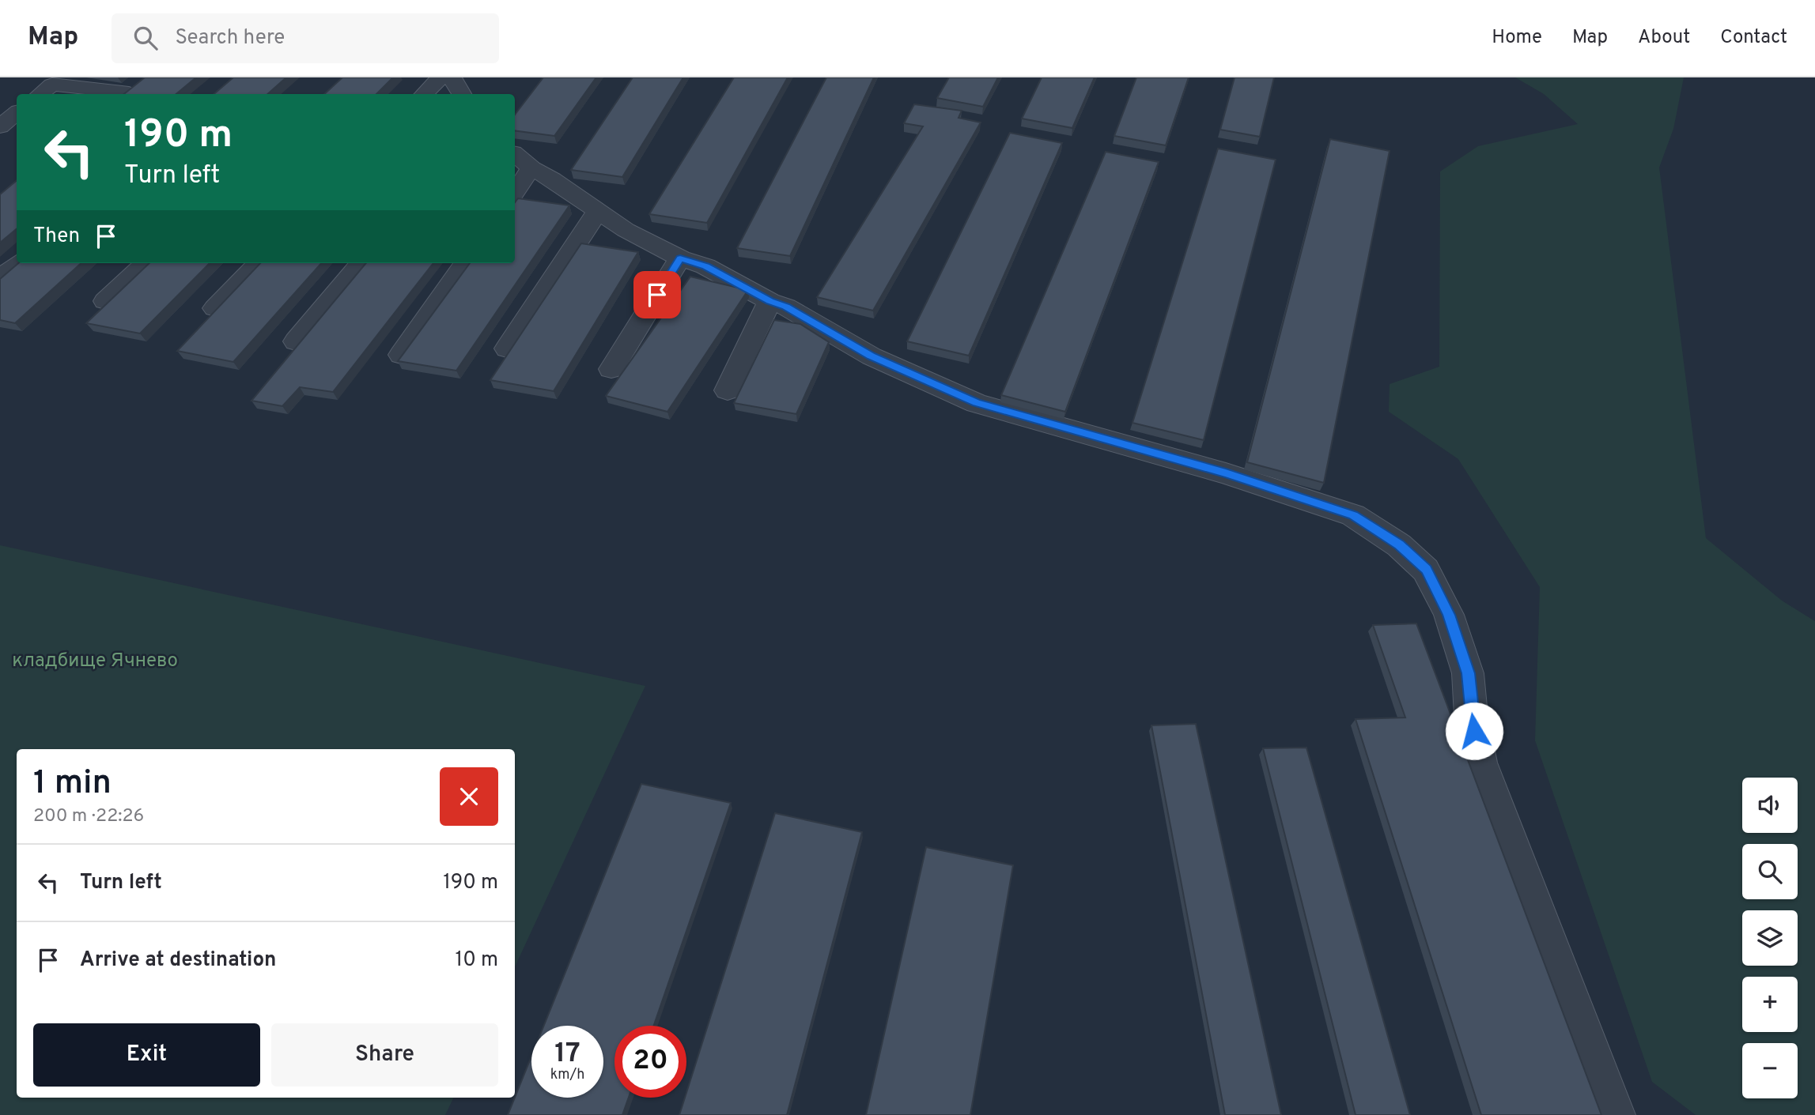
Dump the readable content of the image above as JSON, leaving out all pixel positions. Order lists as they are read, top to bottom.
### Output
{
  "parks": ["кладбище Ячнево"],
  "page": {
    "header": "Map",
    "search": "Search here",
    "nav": [
      "Home",
      "Map",
      "About",
      "Contact"
    ],
    "turn": ["190 m", "Turn left"],
    "then": "Then",
    "heading": ["1 min", "200 m · 22:26"],
    "map_buttons": ["+", "−"],
    "list": [
      {
        "name": "Turn left",
        "value": "190 m"
      },
      {
        "name": "Arrive at destination",
        "value": "10 m"
      }
    ],
    "buttons": ["Exit", "Share"],
    "speed": "17 km/h",
    "limit": "20"
  }
}
